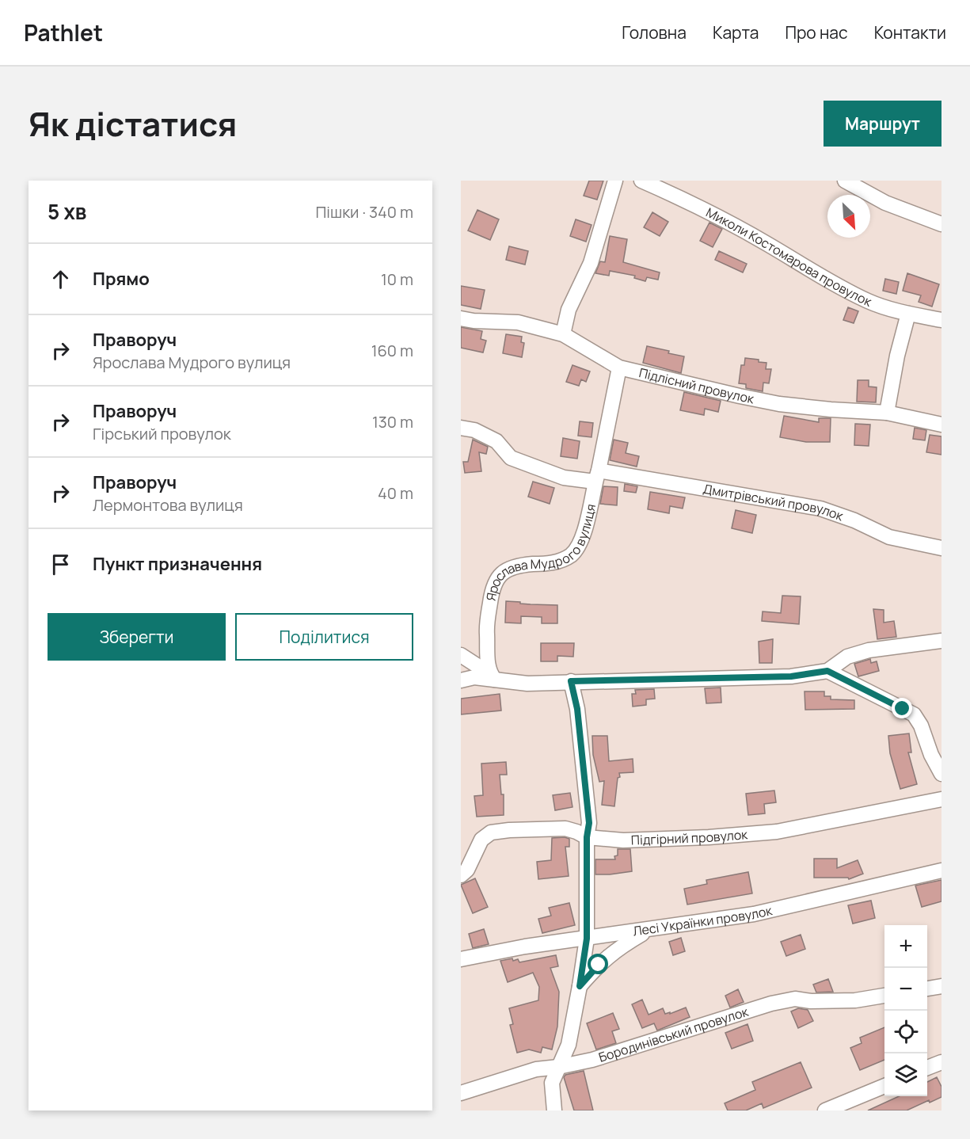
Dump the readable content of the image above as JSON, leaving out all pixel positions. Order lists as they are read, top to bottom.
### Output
{
  "streets": {
    "street": [
      "Миколи Костомарова провулок",
      "Підлісний провулок",
      "Дмитрівський провулок",
      "Ярослава Мудрого вулиця",
      "Підгірний провулок",
      "Лесі Українки провулок",
      "Бородинівський провулок"
    ]
  },
  "crossings": [
    ["Підлісний провулок", "Ярослава Мудрого вулиця"],
    ["Дмитрівський провулок", "Ярослава Мудрого вулиця"]
  ],
  "north": "bottom right",
  "page": {
    "header": "Pathlet",
    "nav": [
      "Головна",
      "Карта",
      "Про нас",
      "Контакти"
    ],
    "title": "Як дістатися",
    "buttons": [
      "Маршрут",
      ["Зберегти", "Поділитися"]
    ],
    "heading": ["5 хв", "Пішки · 340 m"],
    "list": [
      ["Прямо", "10 m"],
      ["Праворуч", "Ярослава Мудрого вулиця", "160 m"],
      ["Праворуч", "Гірський провулок", "130 m"],
      ["Праворуч", "Лермонтова вулиця", "40 m"],
      "Пункт призначення"
    ],
    "map_buttons": ["+", "−"]
  }
}
